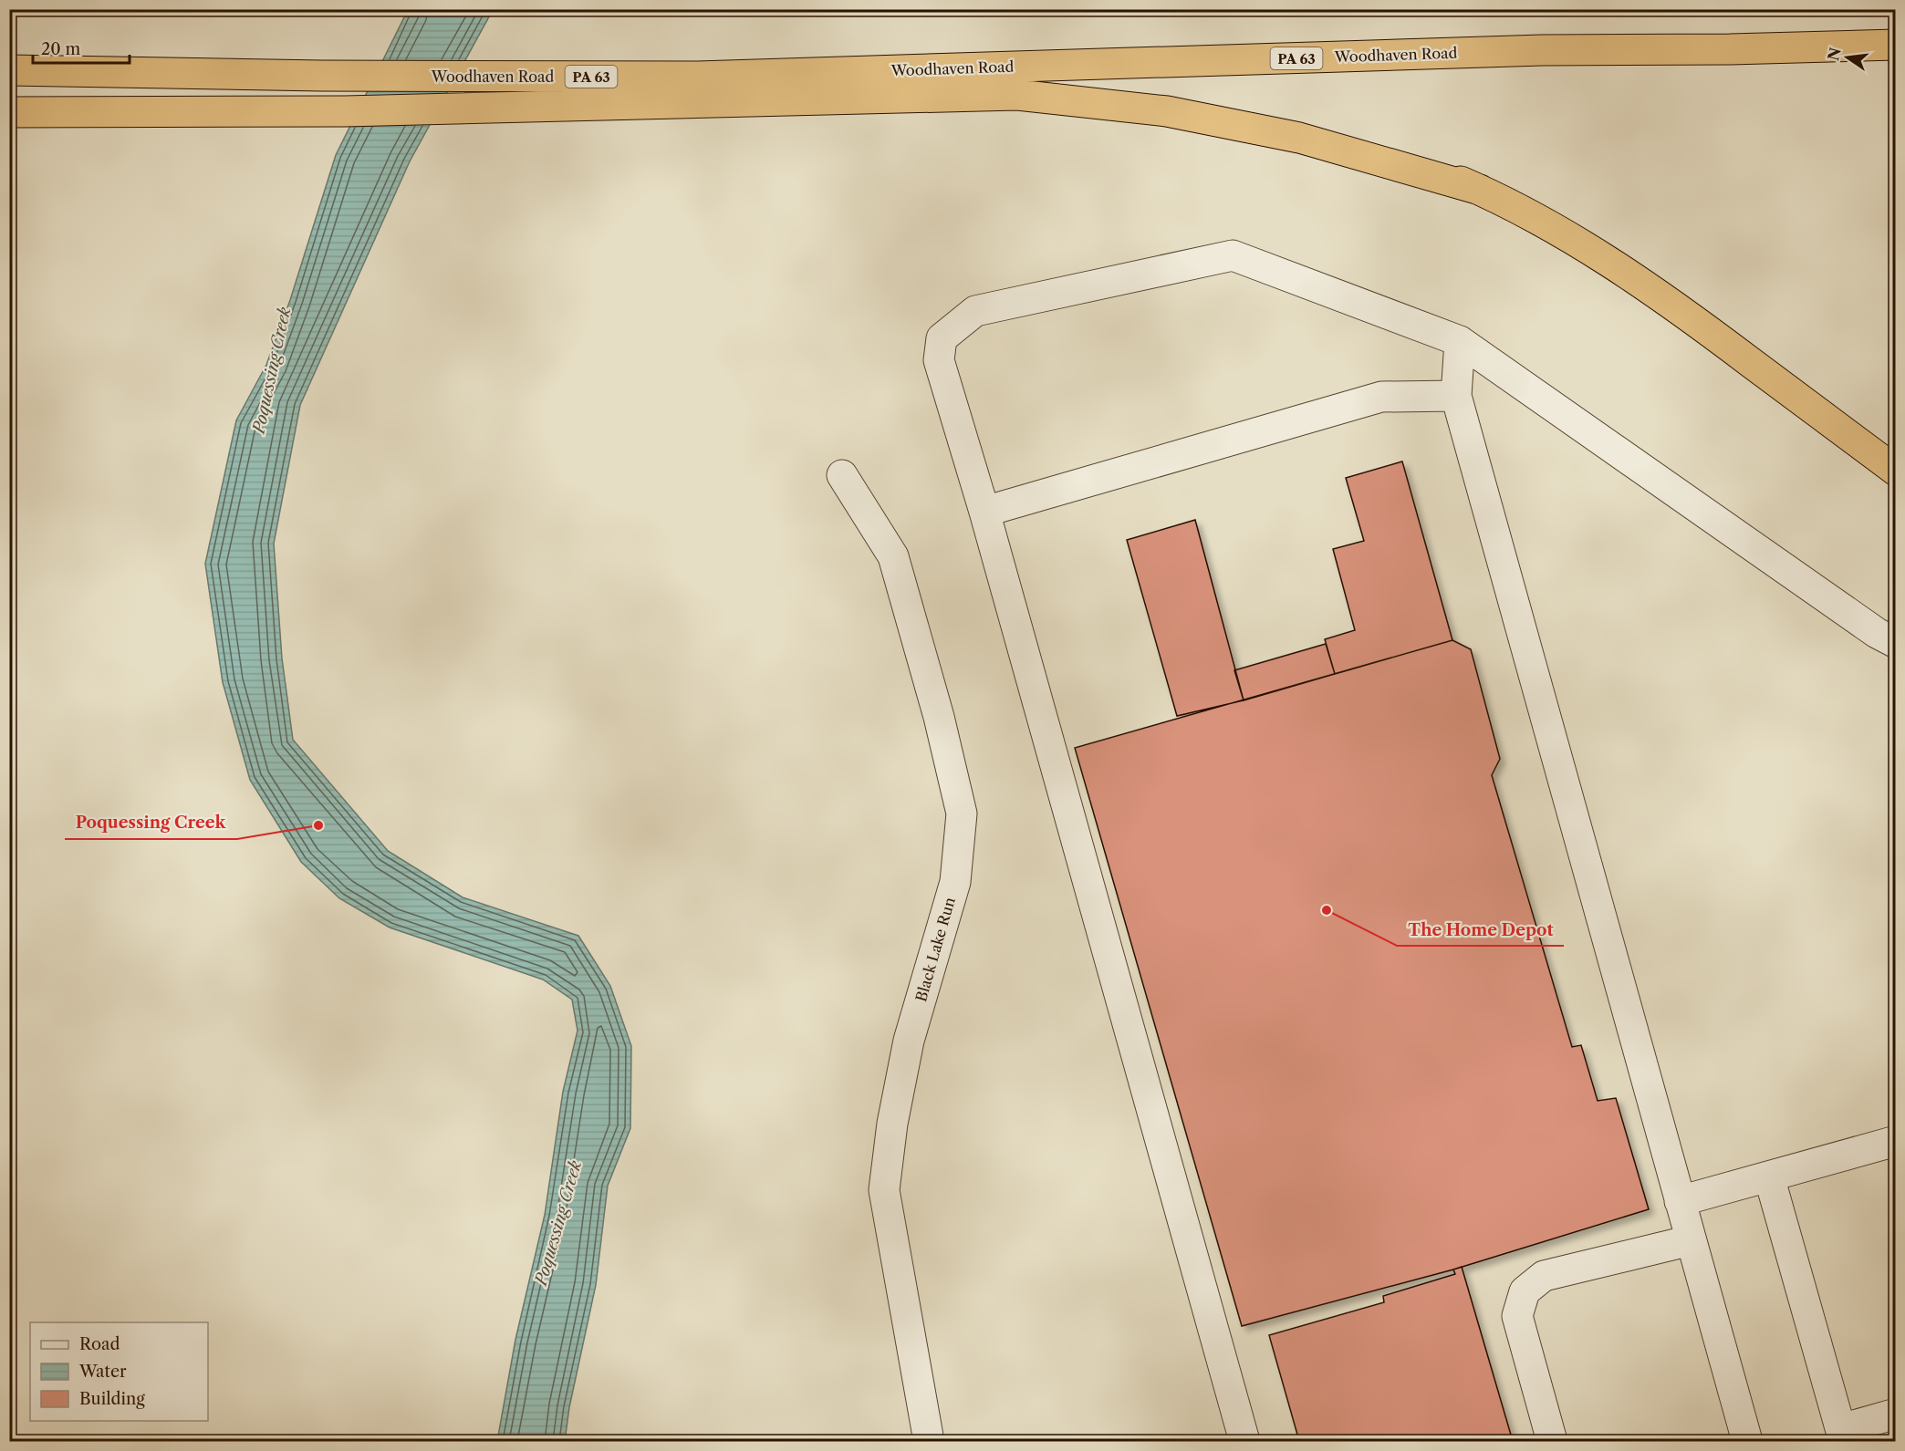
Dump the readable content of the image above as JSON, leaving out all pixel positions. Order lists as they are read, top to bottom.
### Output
{
  "streets": {
    "highway": ["Woodhaven Road", "PA 63"],
    "street": ["Black Lake Run"]
  },
  "water": ["Poquessing Creek"],
  "places": ["Poquessing Creek", "The Home Depot"],
  "legend": ["Road", "Water", "Building"],
  "scale_bar": "20 m",
  "north": "left"
}
